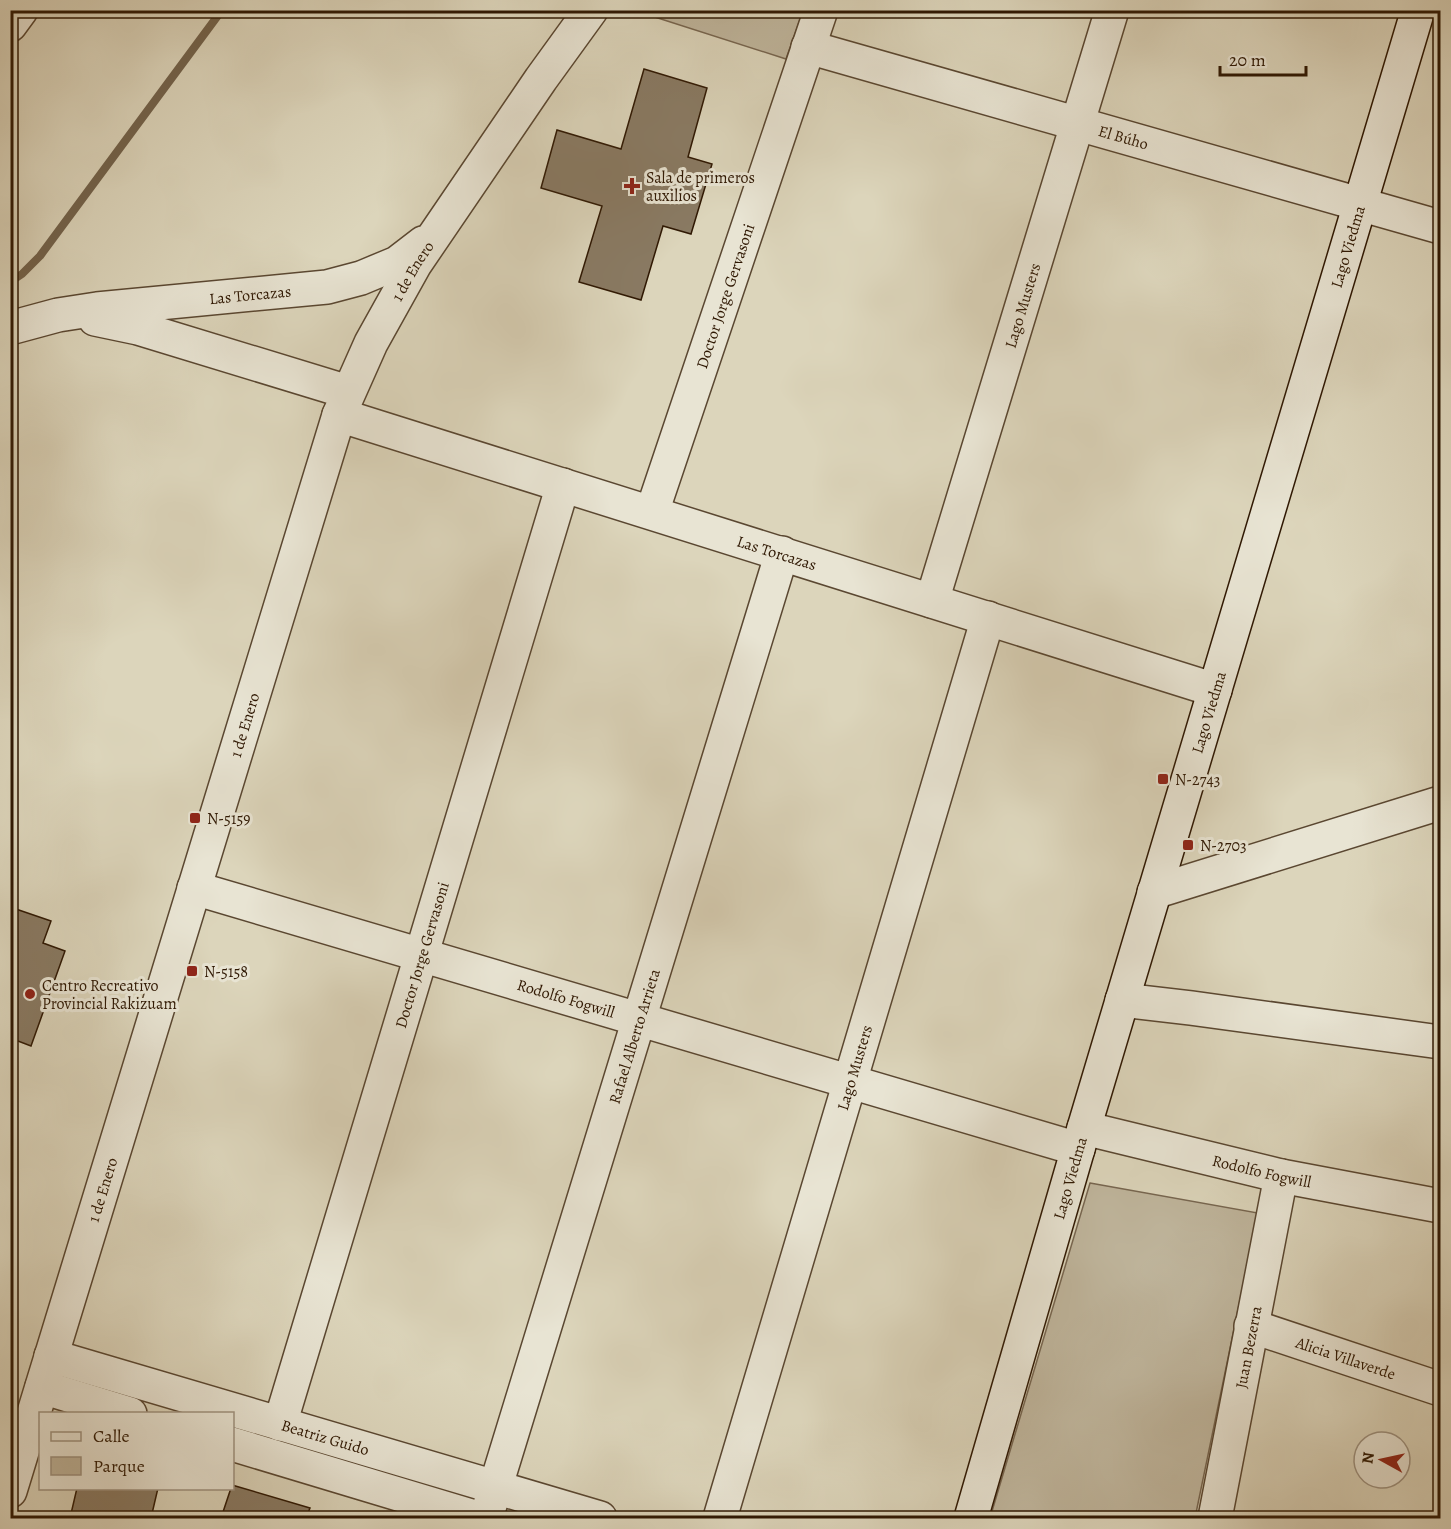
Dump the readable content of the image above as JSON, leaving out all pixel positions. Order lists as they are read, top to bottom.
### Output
{
  "streets": {
    "street": [
      "El Búho",
      "Lago Viedma",
      "1 de Enero",
      "Las Torcazas",
      "Doctor Jorge Gervasoni",
      "Lago Musters",
      "Rodolfo Fogwill",
      "Rafael Alberto Arrieta",
      "Juan Bezerra",
      "Alicia Villaverde",
      "Beatriz Guido"
    ]
  },
  "crossings": [
    ["El Búho", "Lago Viedma"],
    ["El Búho", "Doctor Jorge Gervasoni"],
    ["El Búho", "Lago Musters"],
    ["Lago Viedma", "Las Torcazas"],
    ["Lago Viedma", "Rodolfo Fogwill"],
    ["1 de Enero", "Las Torcazas"],
    ["1 de Enero", "Rodolfo Fogwill"],
    ["1 de Enero", "Beatriz Guido"],
    ["Las Torcazas", "Doctor Jorge Gervasoni"],
    ["Las Torcazas", "Lago Musters"],
    ["Las Torcazas", "Rafael Alberto Arrieta"],
    ["Doctor Jorge Gervasoni", "Rodolfo Fogwill"],
    ["Doctor Jorge Gervasoni", "Beatriz Guido"],
    ["Lago Musters", "Rodolfo Fogwill"],
    ["Rodolfo Fogwill", "Rafael Alberto Arrieta"],
    ["Rodolfo Fogwill", "Juan Bezerra"],
    ["Rafael Alberto Arrieta", "Beatriz Guido"],
    ["Juan Bezerra", "Alicia Villaverde"]
  ],
  "places": {
    "health": ["Sala de primeros auxilios"],
    "transit": [
      "N-2743",
      "N-5159",
      "N-2703",
      "N-5158"
    ],
    "other": ["Centro Recreativo Provincial Rakizuam"]
  },
  "legend": ["Calle", "Parque"],
  "scale_bar": "20 m",
  "north": "left"
}
